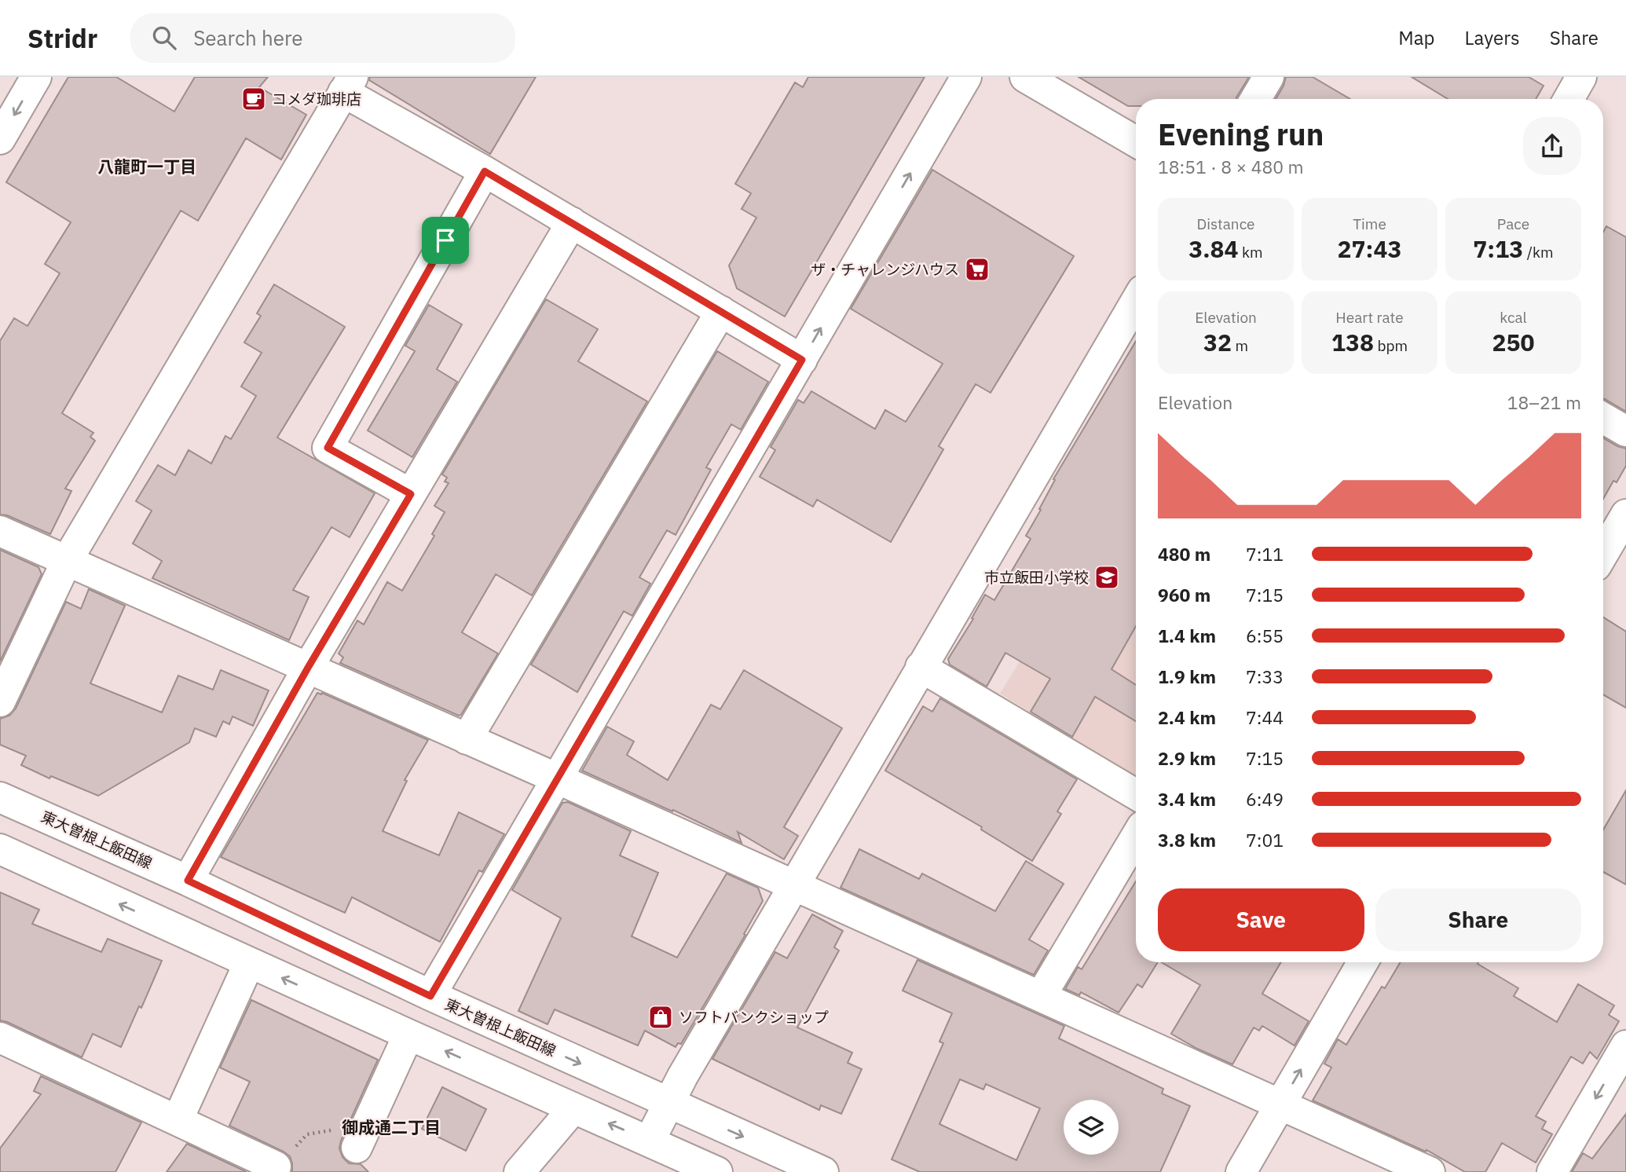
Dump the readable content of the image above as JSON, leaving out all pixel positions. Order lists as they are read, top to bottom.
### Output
{
  "streets": {
    "street": ["東大曽根上飯田線"]
  },
  "districts": ["八龍町一丁目", "御成通二丁目"],
  "places": {
    "cafe": ["コメダ珈琲店"],
    "supermarket": ["ザ・チャレンジハウス"],
    "school or university": ["市立飯田小学校"],
    "shop": ["ソフトバンクショップ"]
  },
  "page": {
    "header": "Stridr",
    "search": "Search here",
    "nav": ["Map", "Layers", "Share"],
    "heading": ["Evening run", "18:51 · 8 × 480 m"],
    "stats": [
      ["Distance", "3.84 km"],
      ["Time", "27:43"],
      ["Pace", "7:13 /km"],
      ["Elevation", "32 m"],
      ["Heart rate", "138 bpm"],
      ["kcal", "250"]
    ],
    "chart": ["Elevation", "18–21 m"],
    "list": [
      {
        "name": "480 m",
        "note": "7:11"
      },
      {
        "name": "960 m",
        "note": "7:15"
      },
      {
        "name": "1.4 km",
        "note": "6:55"
      },
      {
        "name": "1.9 km",
        "note": "7:33"
      },
      {
        "name": "2.4 km",
        "note": "7:44"
      },
      {
        "name": "2.9 km",
        "note": "7:15"
      },
      {
        "name": "3.4 km",
        "note": "6:49"
      },
      {
        "name": "3.8 km",
        "note": "7:01"
      }
    ],
    "buttons": ["Save", "Share"]
  }
}
